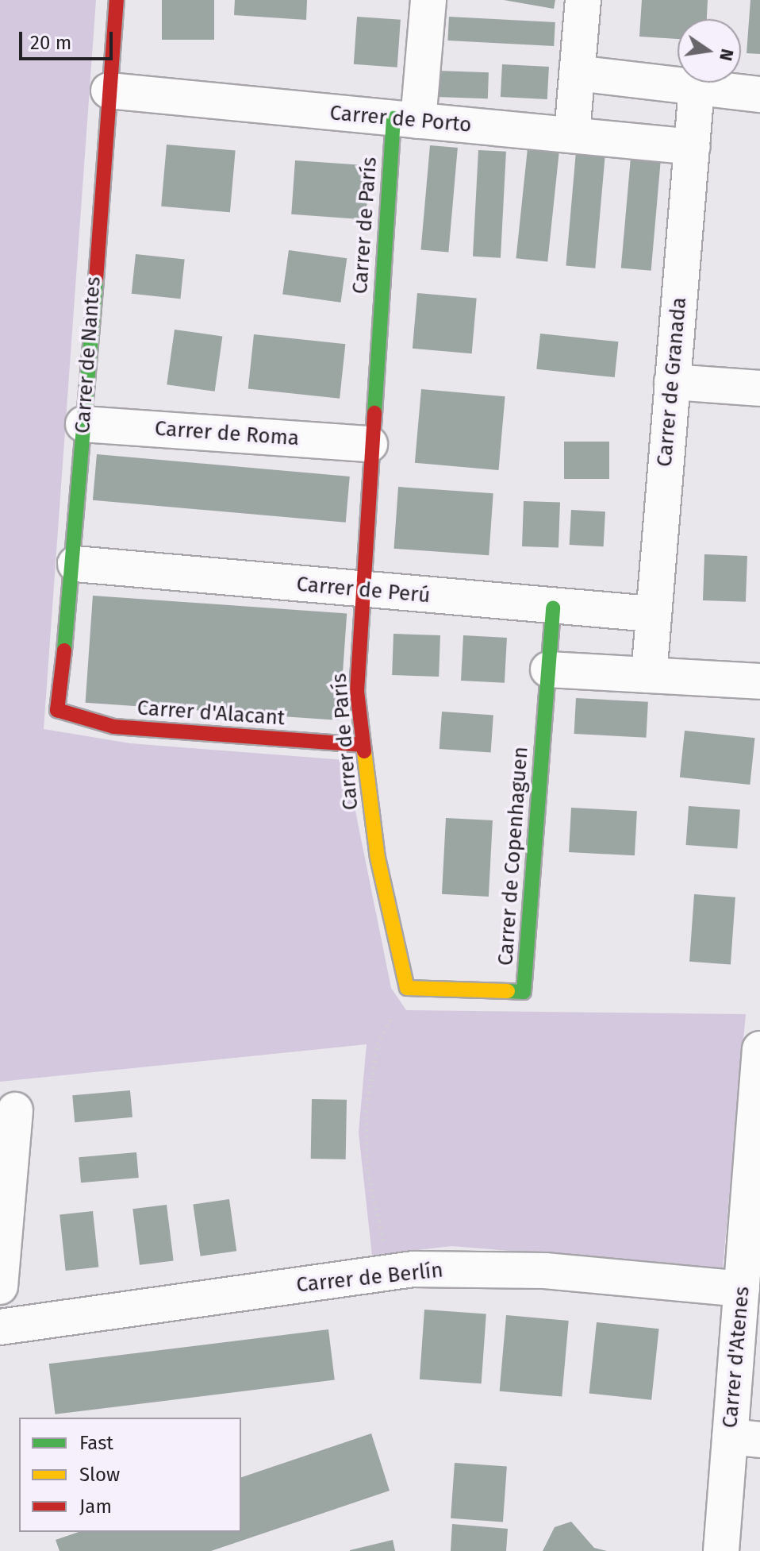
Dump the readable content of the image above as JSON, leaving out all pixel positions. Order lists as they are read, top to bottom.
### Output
{
  "streets": {
    "street": [
      "Carrer de Porto",
      "Carrer de París",
      "Carrer de Nantes",
      "Carrer de Granada",
      "Carrer de Roma",
      "Carrer de Perú",
      "Carrer d'Alacant",
      "Carrer de Copenhaguen",
      "Carrer de Berlín",
      "Carrer d'Atenes"
    ]
  },
  "crossings": [
    ["Carrer de Porto", "Carrer de París"],
    ["Carrer de Porto", "Carrer de Nantes"],
    ["Carrer de Porto", "Carrer de Granada"],
    ["Carrer de París", "Carrer de Roma"],
    ["Carrer de París", "Carrer de Perú"],
    ["Carrer de París", "Carrer d'Alacant"],
    ["Carrer de París", "Carrer de Copenhaguen"],
    ["Carrer de Nantes", "Carrer de Roma"],
    ["Carrer de Nantes", "Carrer de Perú"],
    ["Carrer de Nantes", "Carrer d'Alacant"],
    ["Carrer de Granada", "Carrer de Perú"],
    ["Carrer de Perú", "Carrer de Copenhaguen"],
    ["Carrer de Berlín", "Carrer d'Atenes"]
  ],
  "legend": ["Fast", "Slow", "Jam"],
  "scale_bar": "20 m",
  "north": "right"
}
